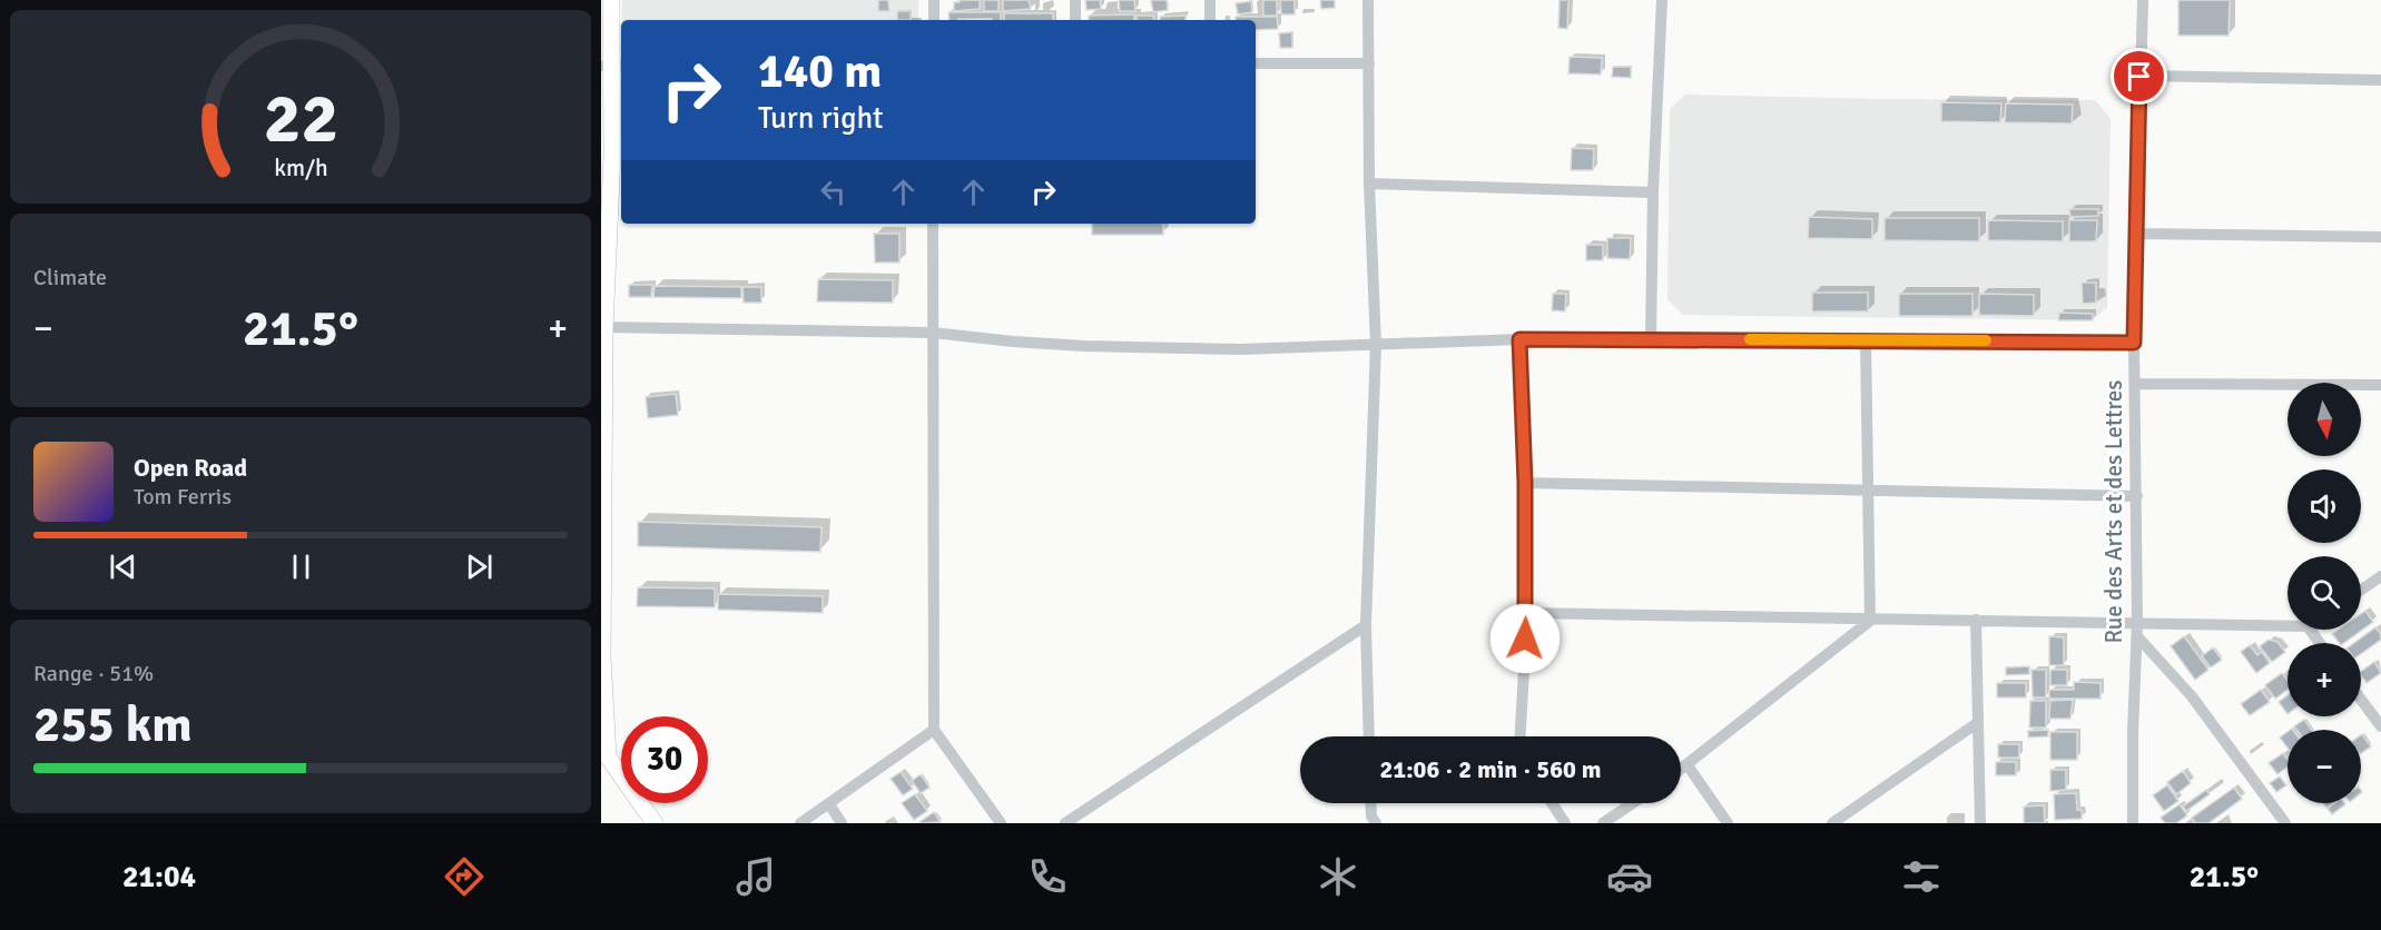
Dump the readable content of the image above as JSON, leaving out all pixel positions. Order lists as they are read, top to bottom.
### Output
{
  "streets": {
    "street": ["Rue des Arts et des Lettres"]
  },
  "north": "bottom",
  "page": {
    "turn": ["140 m", "Turn right"],
    "tile": [
      "Climate",
      ["Range · 51%", "255 km"]
    ],
    "heat": ["−", "21.5°", "+"],
    "map_buttons": ["+", "−"],
    "song": ["Open Road", "Tom Ferris"],
    "limit": "30",
    "trip": "21:06 · 2 min · 560 m",
    "tabs": ["21:04", "21.5°"],
    "gauge": ["22", "km/h"]
  }
}
